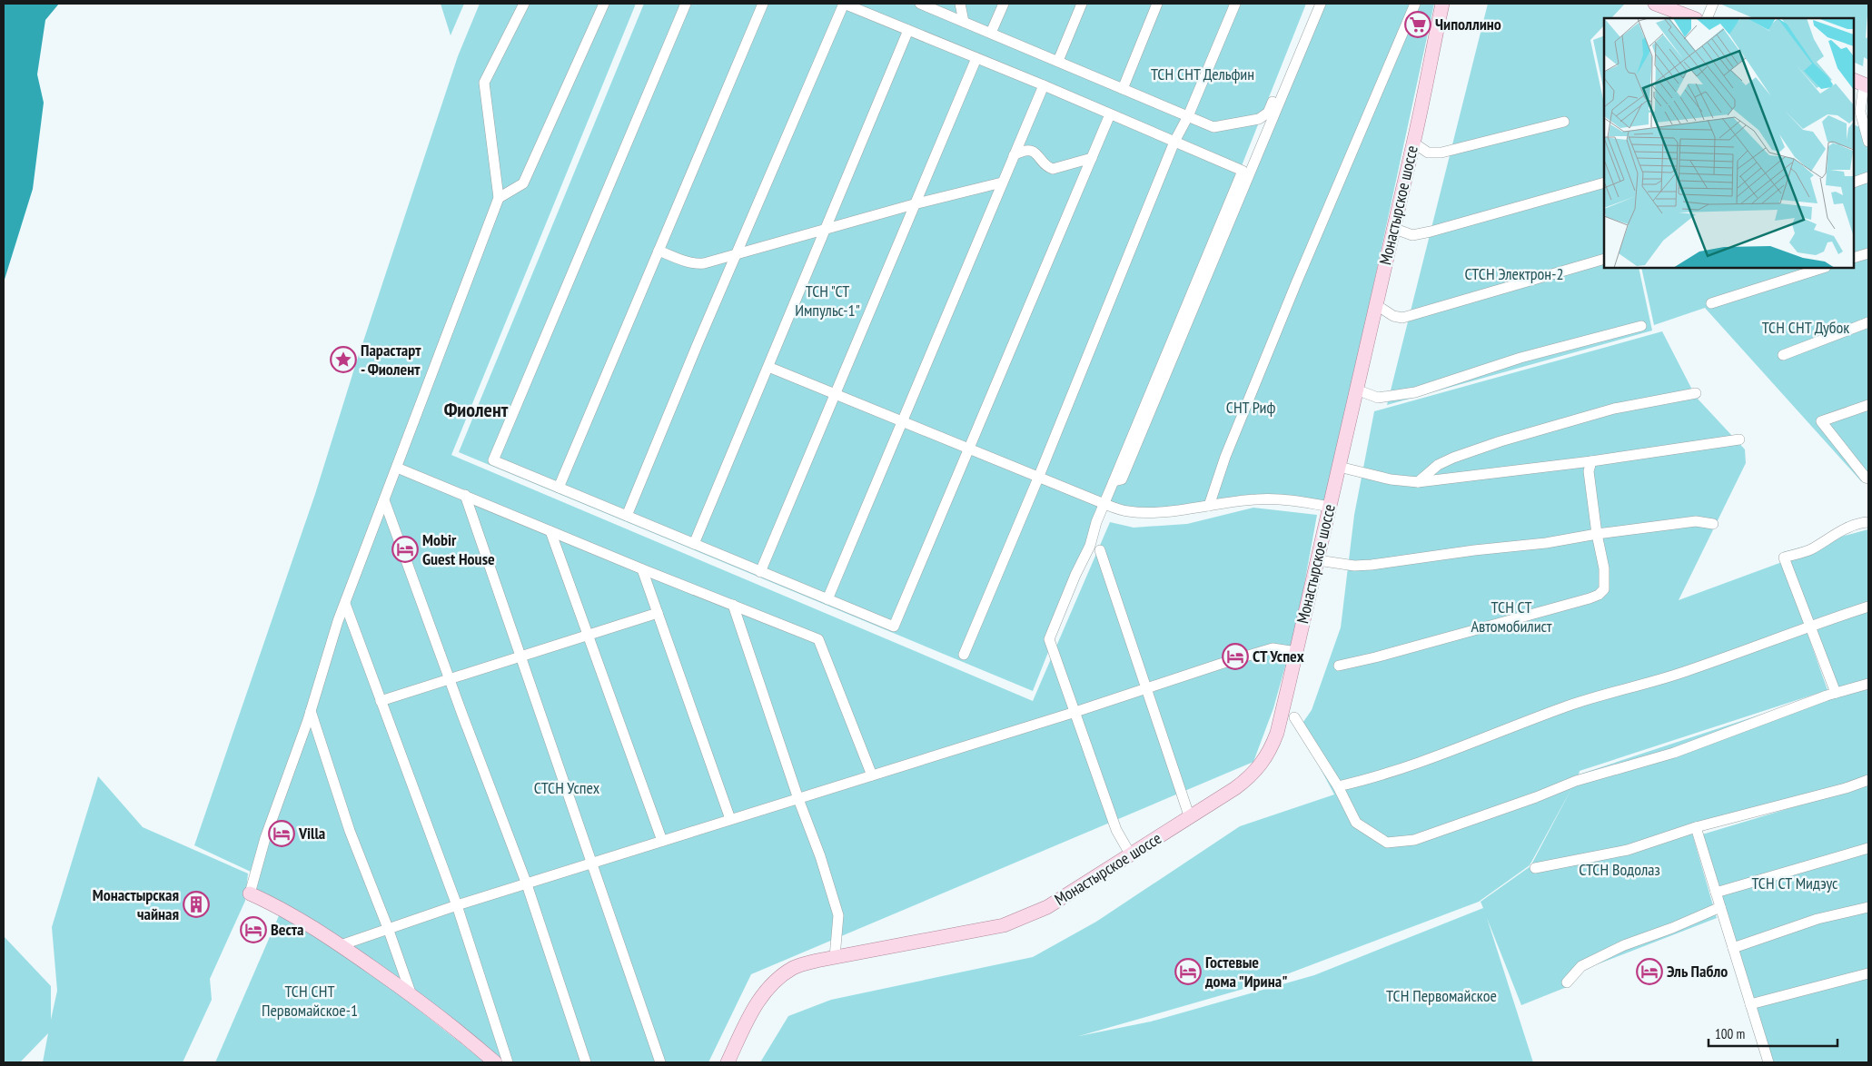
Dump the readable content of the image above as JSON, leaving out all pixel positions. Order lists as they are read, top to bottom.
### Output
{
  "streets": {
    "main road": ["Монастырское шоссе"]
  },
  "districts": ["Фиолент"],
  "parks": [
    "ТСН СНТ Дельфин",
    "СТСН Электрон-2",
    "ТСН \"СТ Импульс-1\"",
    "ТСН СНТ Дубок",
    "СНТ Риф",
    "ТСН СТ Автомобилист",
    "СТСН Успех",
    "СТСН Водолаз",
    "ТСН СТ Мидэус",
    "ТСН СНТ Первомайское-1",
    "ТСН Первомайское"
  ],
  "places": {
    "supermarket": ["Чиполлино"],
    "place": ["Парастарт - Фиолент"],
    "hotel": [
      "Mobir Guest House",
      "СТ Успех",
      "Villa",
      "Веста",
      "Гостевые дома \"Ирина\"",
      "Эль Пабло"
    ],
    "building": ["Монастырская чайная"]
  },
  "scale_bar": "100 m"
}
